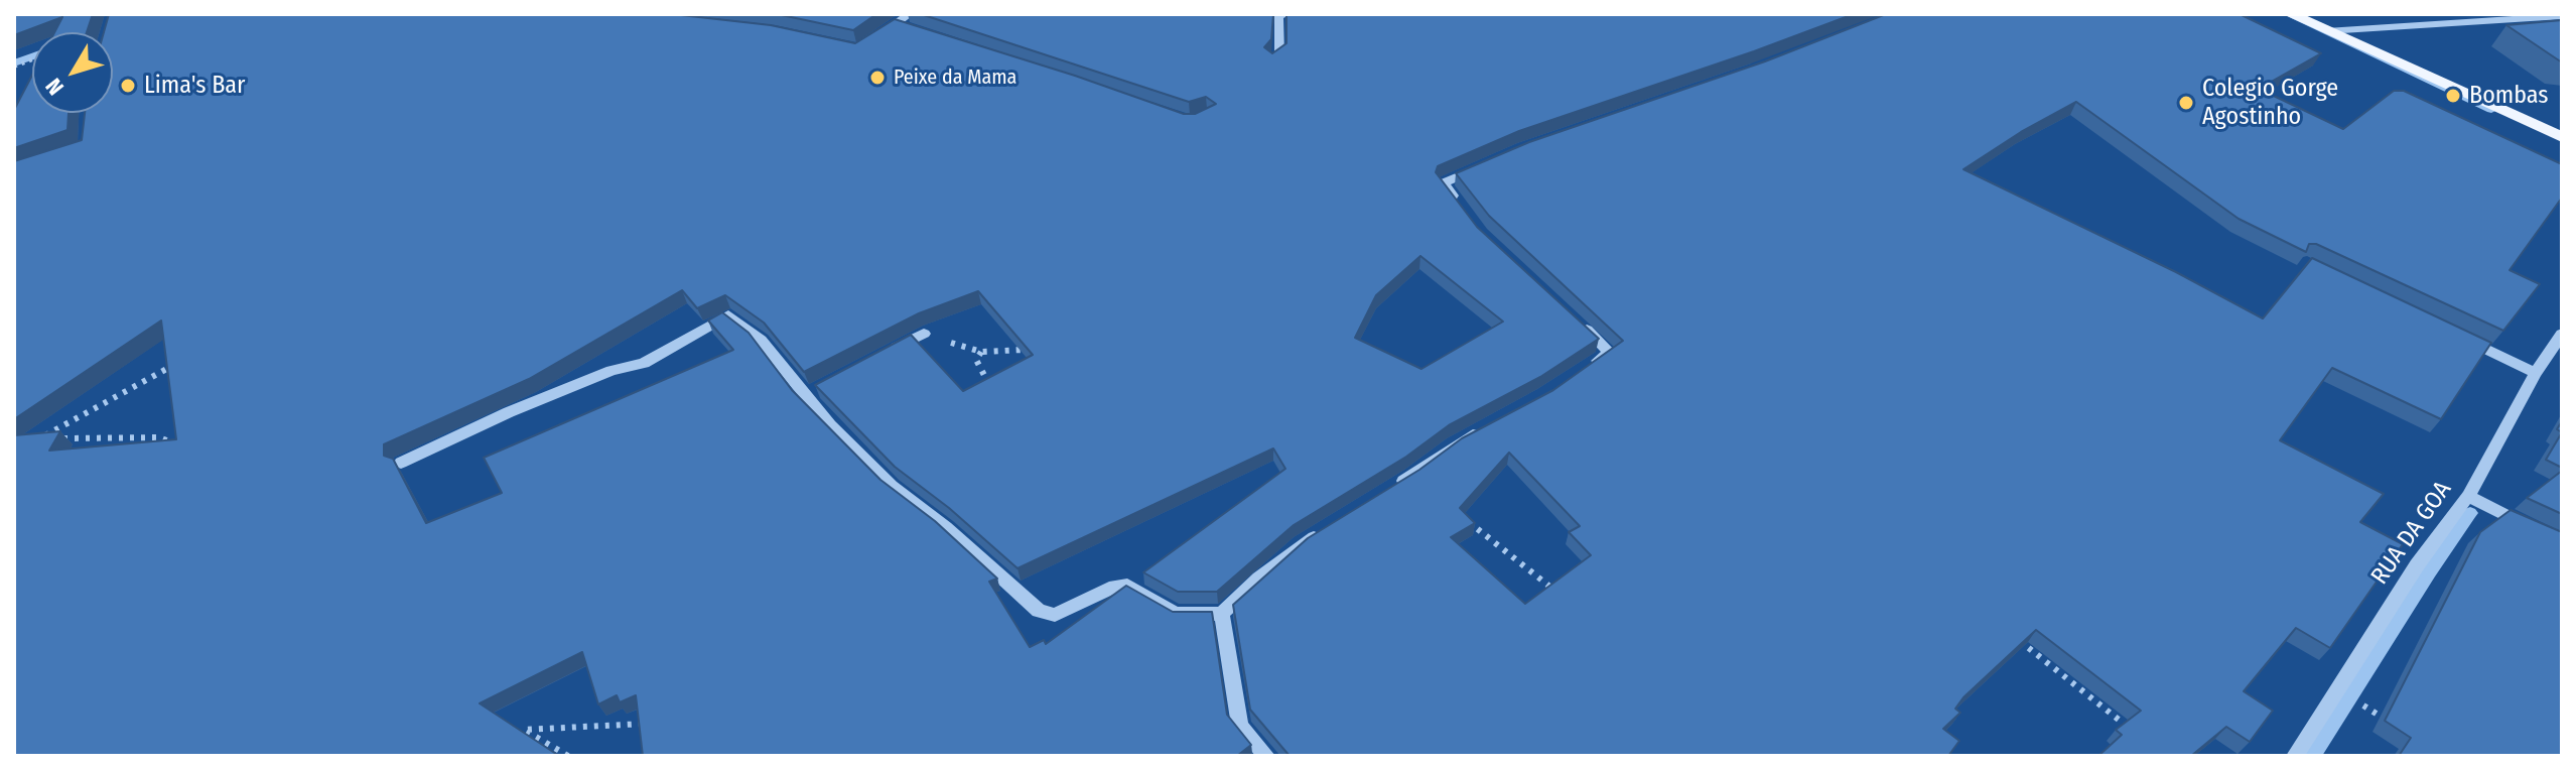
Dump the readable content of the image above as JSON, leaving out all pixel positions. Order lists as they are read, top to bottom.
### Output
{
  "streets": {
    "street": ["RUA DA GOA"]
  },
  "places": [
    "Peixe da Mama",
    "Lima's Bar",
    "Bombas",
    "Colegio Gorge Agostinho"
  ],
  "north": "bottom left"
}
